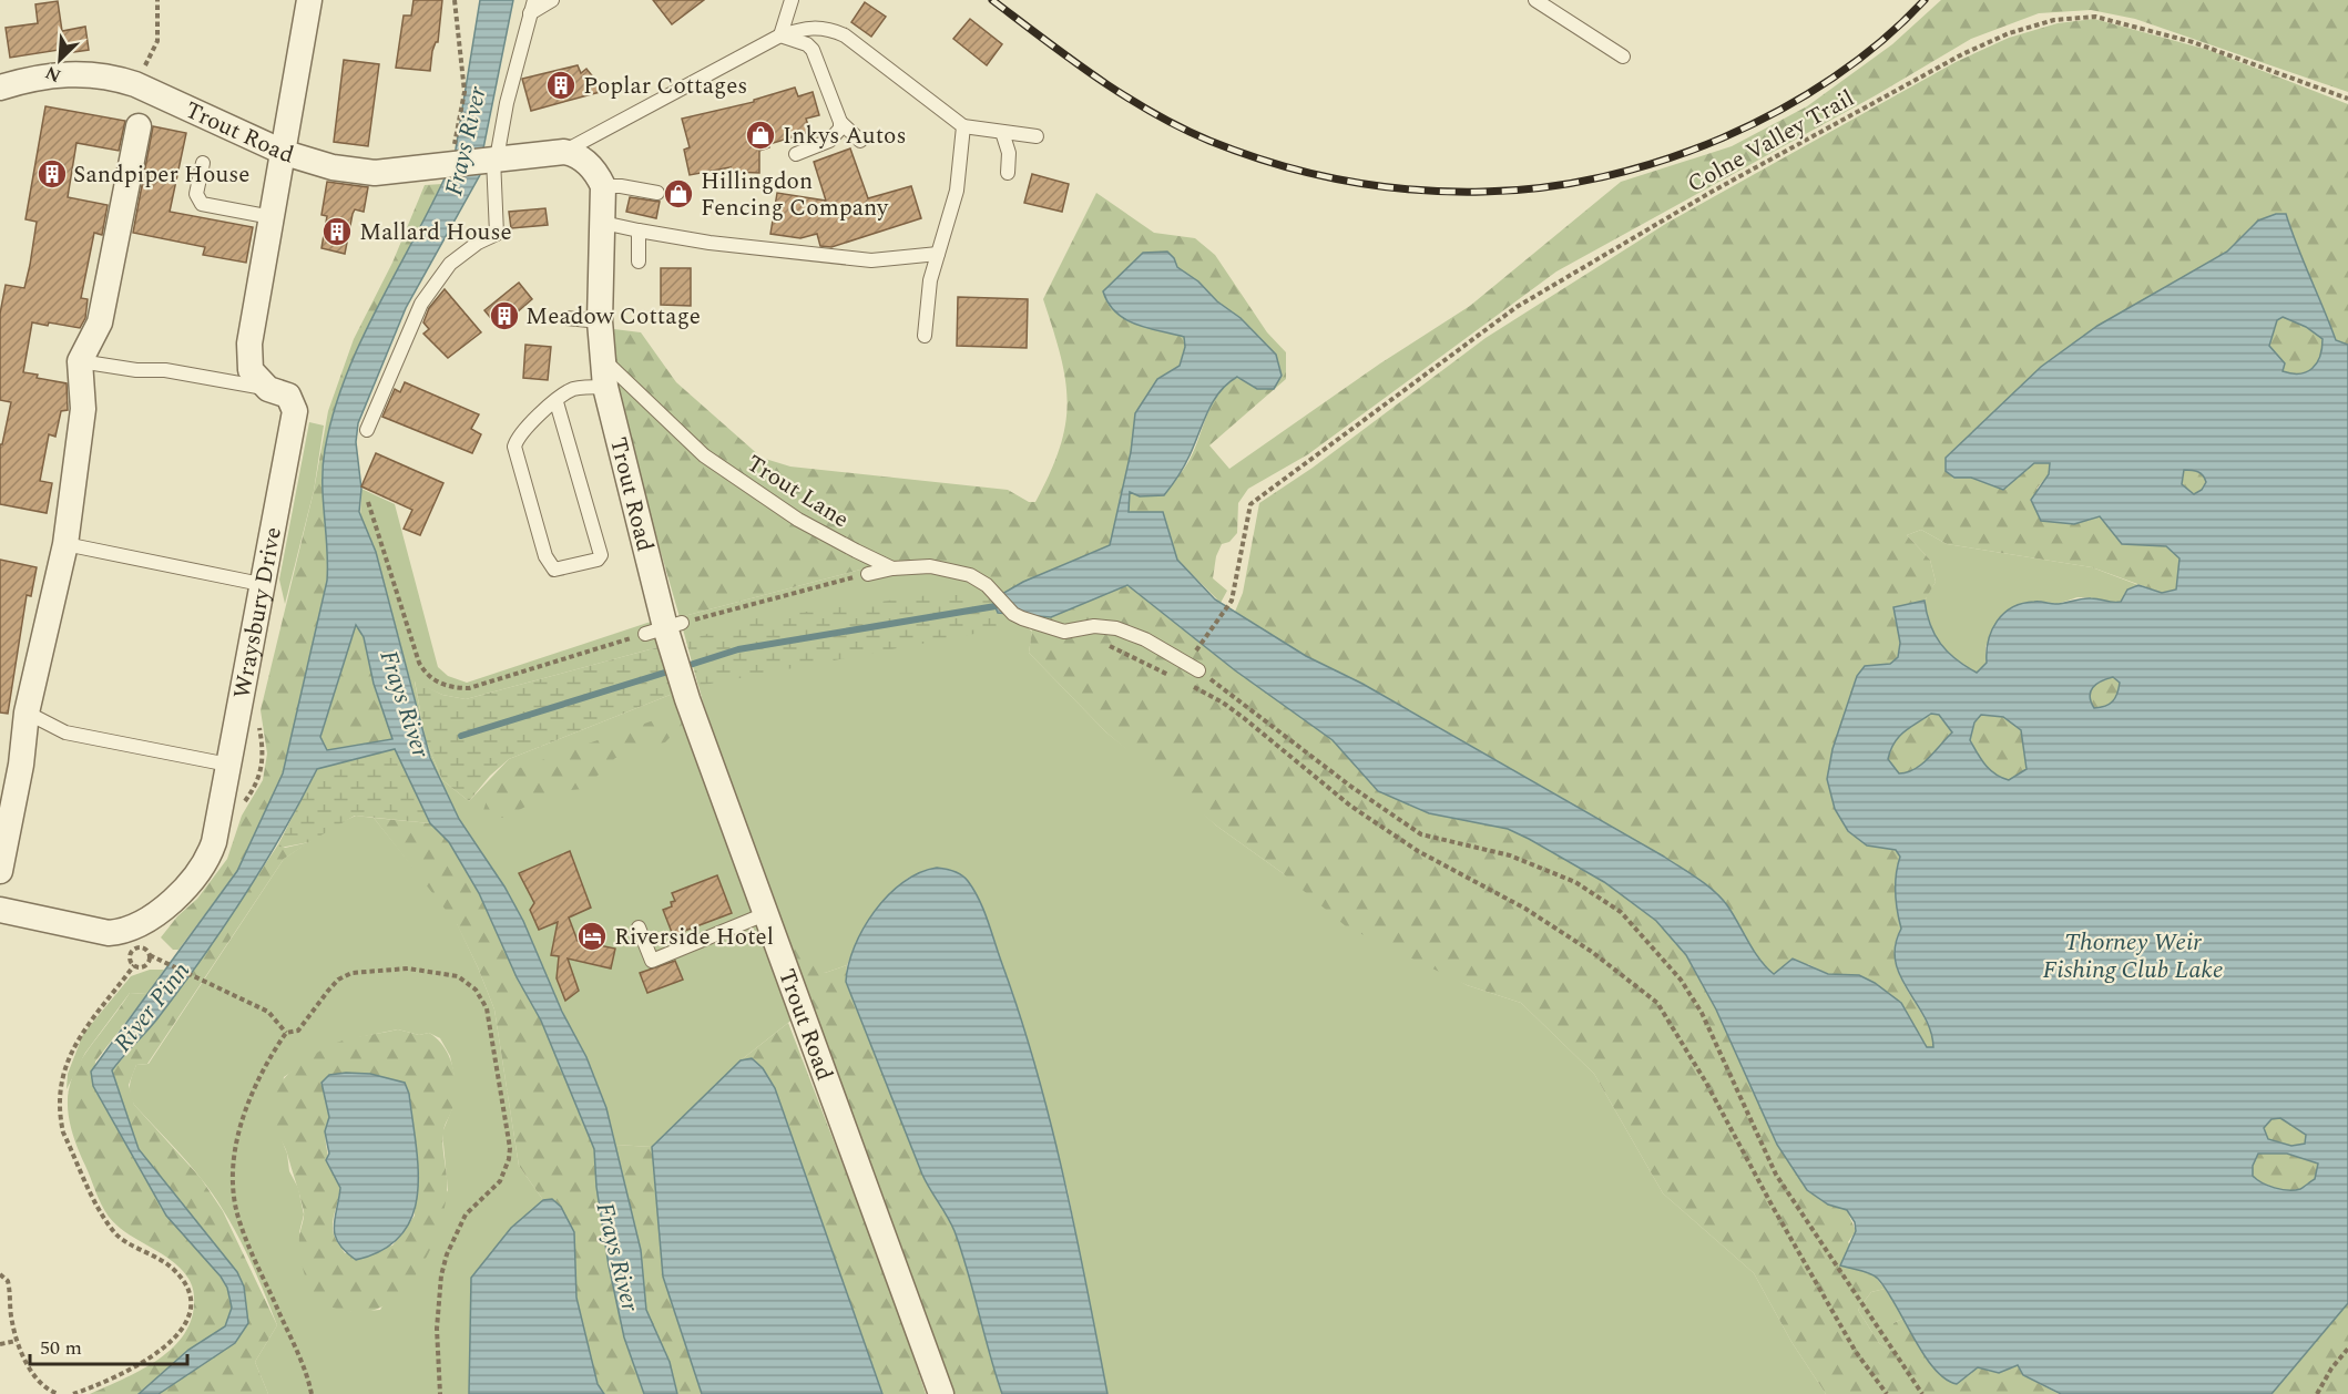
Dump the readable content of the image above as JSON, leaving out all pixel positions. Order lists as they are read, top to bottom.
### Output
{
  "streets": {
    "street": ["Trout Road", "Wraysbury Drive"],
    "lane": ["Trout Lane"],
    "path": ["Colne Valley Trail"]
  },
  "crossings": [
    ["Trout Road", "Trout Lane"],
    ["Trout Road", "Wraysbury Drive"]
  ],
  "water": ["Frays River", "Thorney Weir Fishing Club Lake", "River Pinn"],
  "places": {
    "building": [
      "Poplar Cottages",
      "Sandpiper House",
      "Mallard House",
      "Meadow Cottage"
    ],
    "shop": ["Inkys Autos", "Hillingdon Fencing Company"],
    "hotel": ["Riverside Hotel"]
  },
  "scale_bar": "50 m",
  "north": "bottom left"
}
